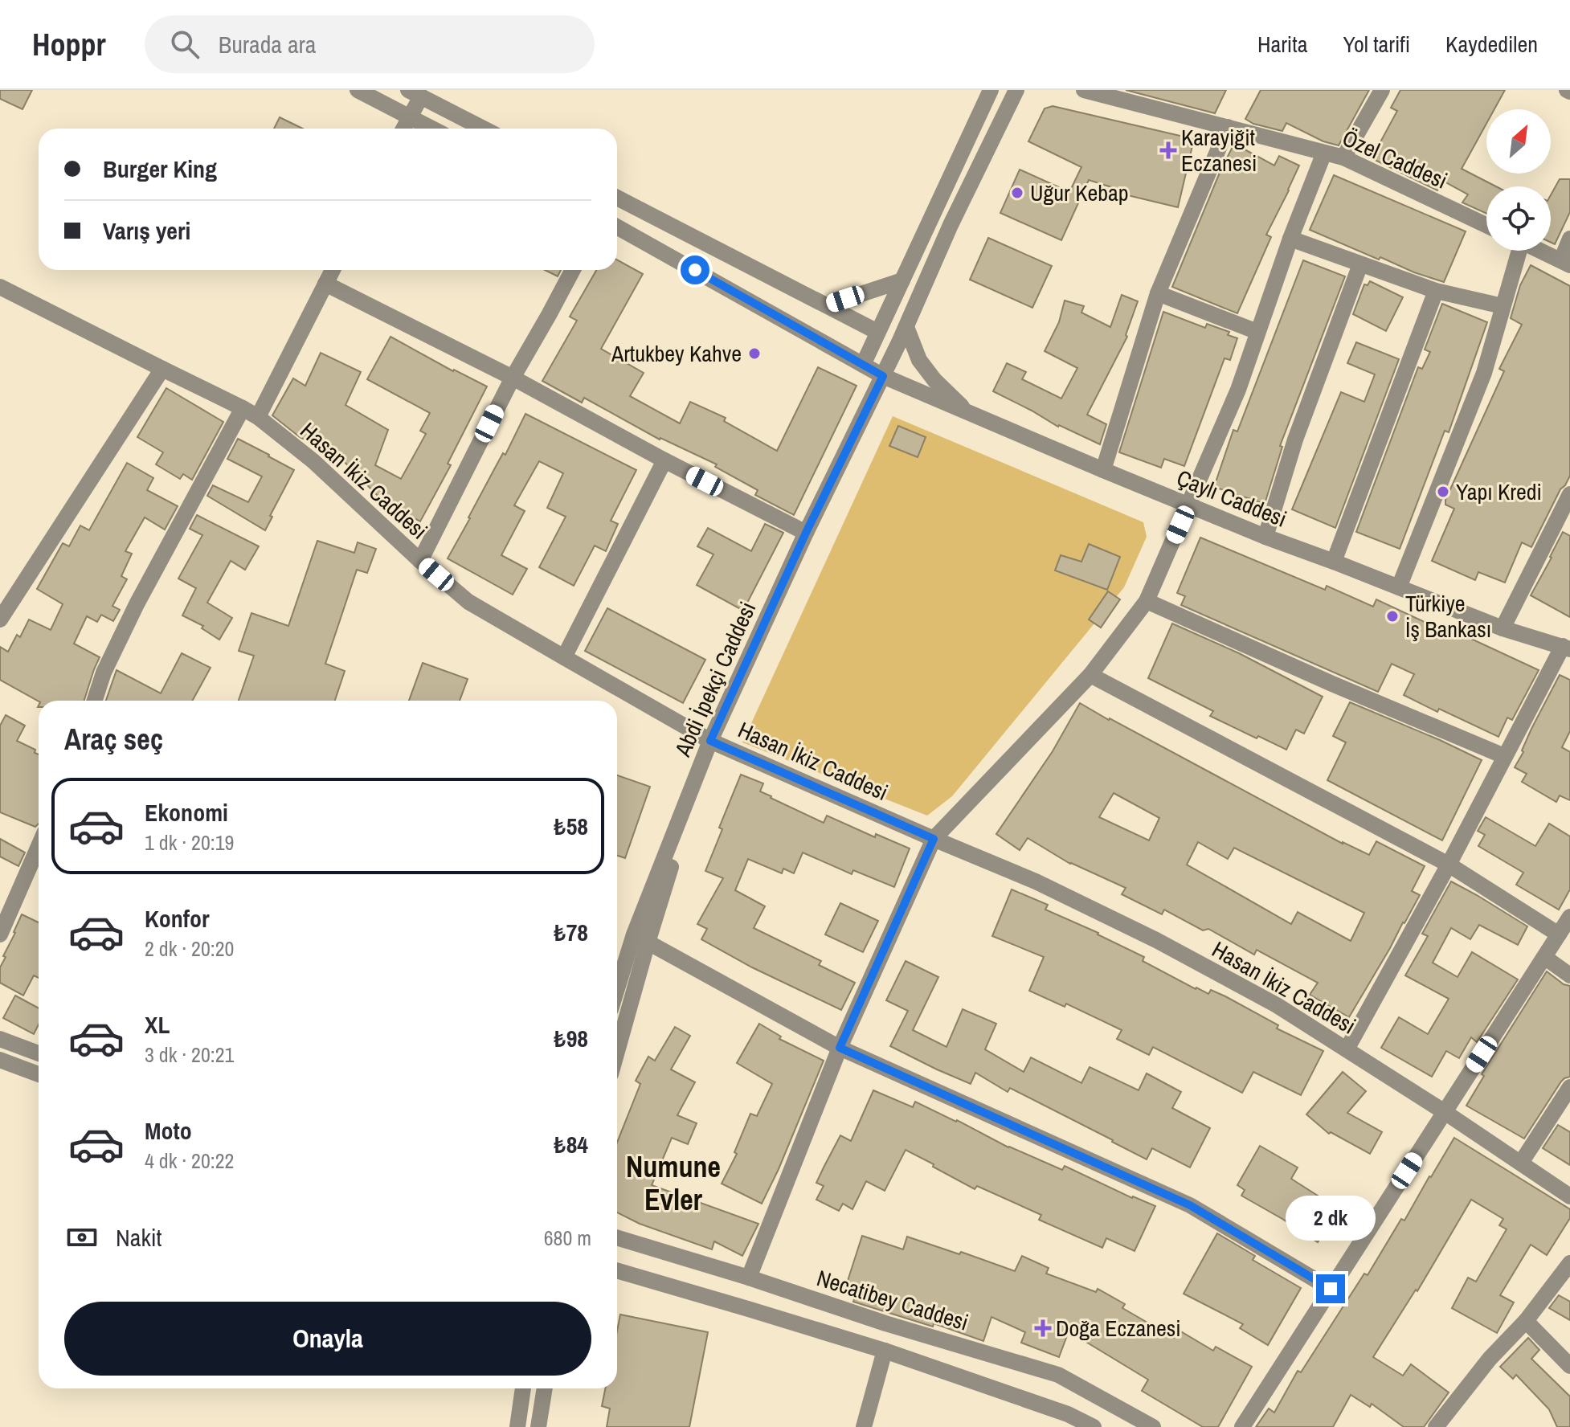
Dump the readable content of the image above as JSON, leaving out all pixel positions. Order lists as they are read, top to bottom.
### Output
{
  "streets": {
    "street": [
      "Özel Caddesi",
      "Hasan İkiz Caddesi",
      "Çaylı Caddesi",
      "Abdi İpekçi Caddesi",
      "Necatibey Caddesi"
    ]
  },
  "crossings": [
    ["Hasan İkiz Caddesi", "Abdi İpekçi Caddesi"],
    ["Çaylı Caddesi", "Abdi İpekçi Caddesi"]
  ],
  "districts": ["Numune Evler"],
  "places": {
    "health": ["Karayiğit Eczanesi", "Doğa Eczanesi"],
    "other": [
      "Uğur Kebap",
      "Artukbey Kahve",
      "Yapı Kredi",
      "Türkiye İş Bankası"
    ]
  },
  "north": "top right",
  "page": {
    "header": "Hoppr",
    "search": "Burada ara",
    "nav": ["Harita", "Yol tarifi", "Kaydedilen"],
    "banner": ["Burger King", "Varış yeri"],
    "heading": "Araç seç",
    "list": [
      {
        "name": "Ekonomi",
        "note": "1 dk · 20:19",
        "value": "₺58"
      },
      {
        "name": "Konfor",
        "note": "2 dk · 20:20",
        "value": "₺78"
      },
      {
        "name": "XL",
        "note": "3 dk · 20:21",
        "value": "₺98"
      },
      {
        "name": "Moto",
        "note": "4 dk · 20:22",
        "value": "₺84"
      }
    ],
    "bubble": "2 dk",
    "pay": ["Nakit", "680 m"],
    "buttons": "Onayla"
  }
}
